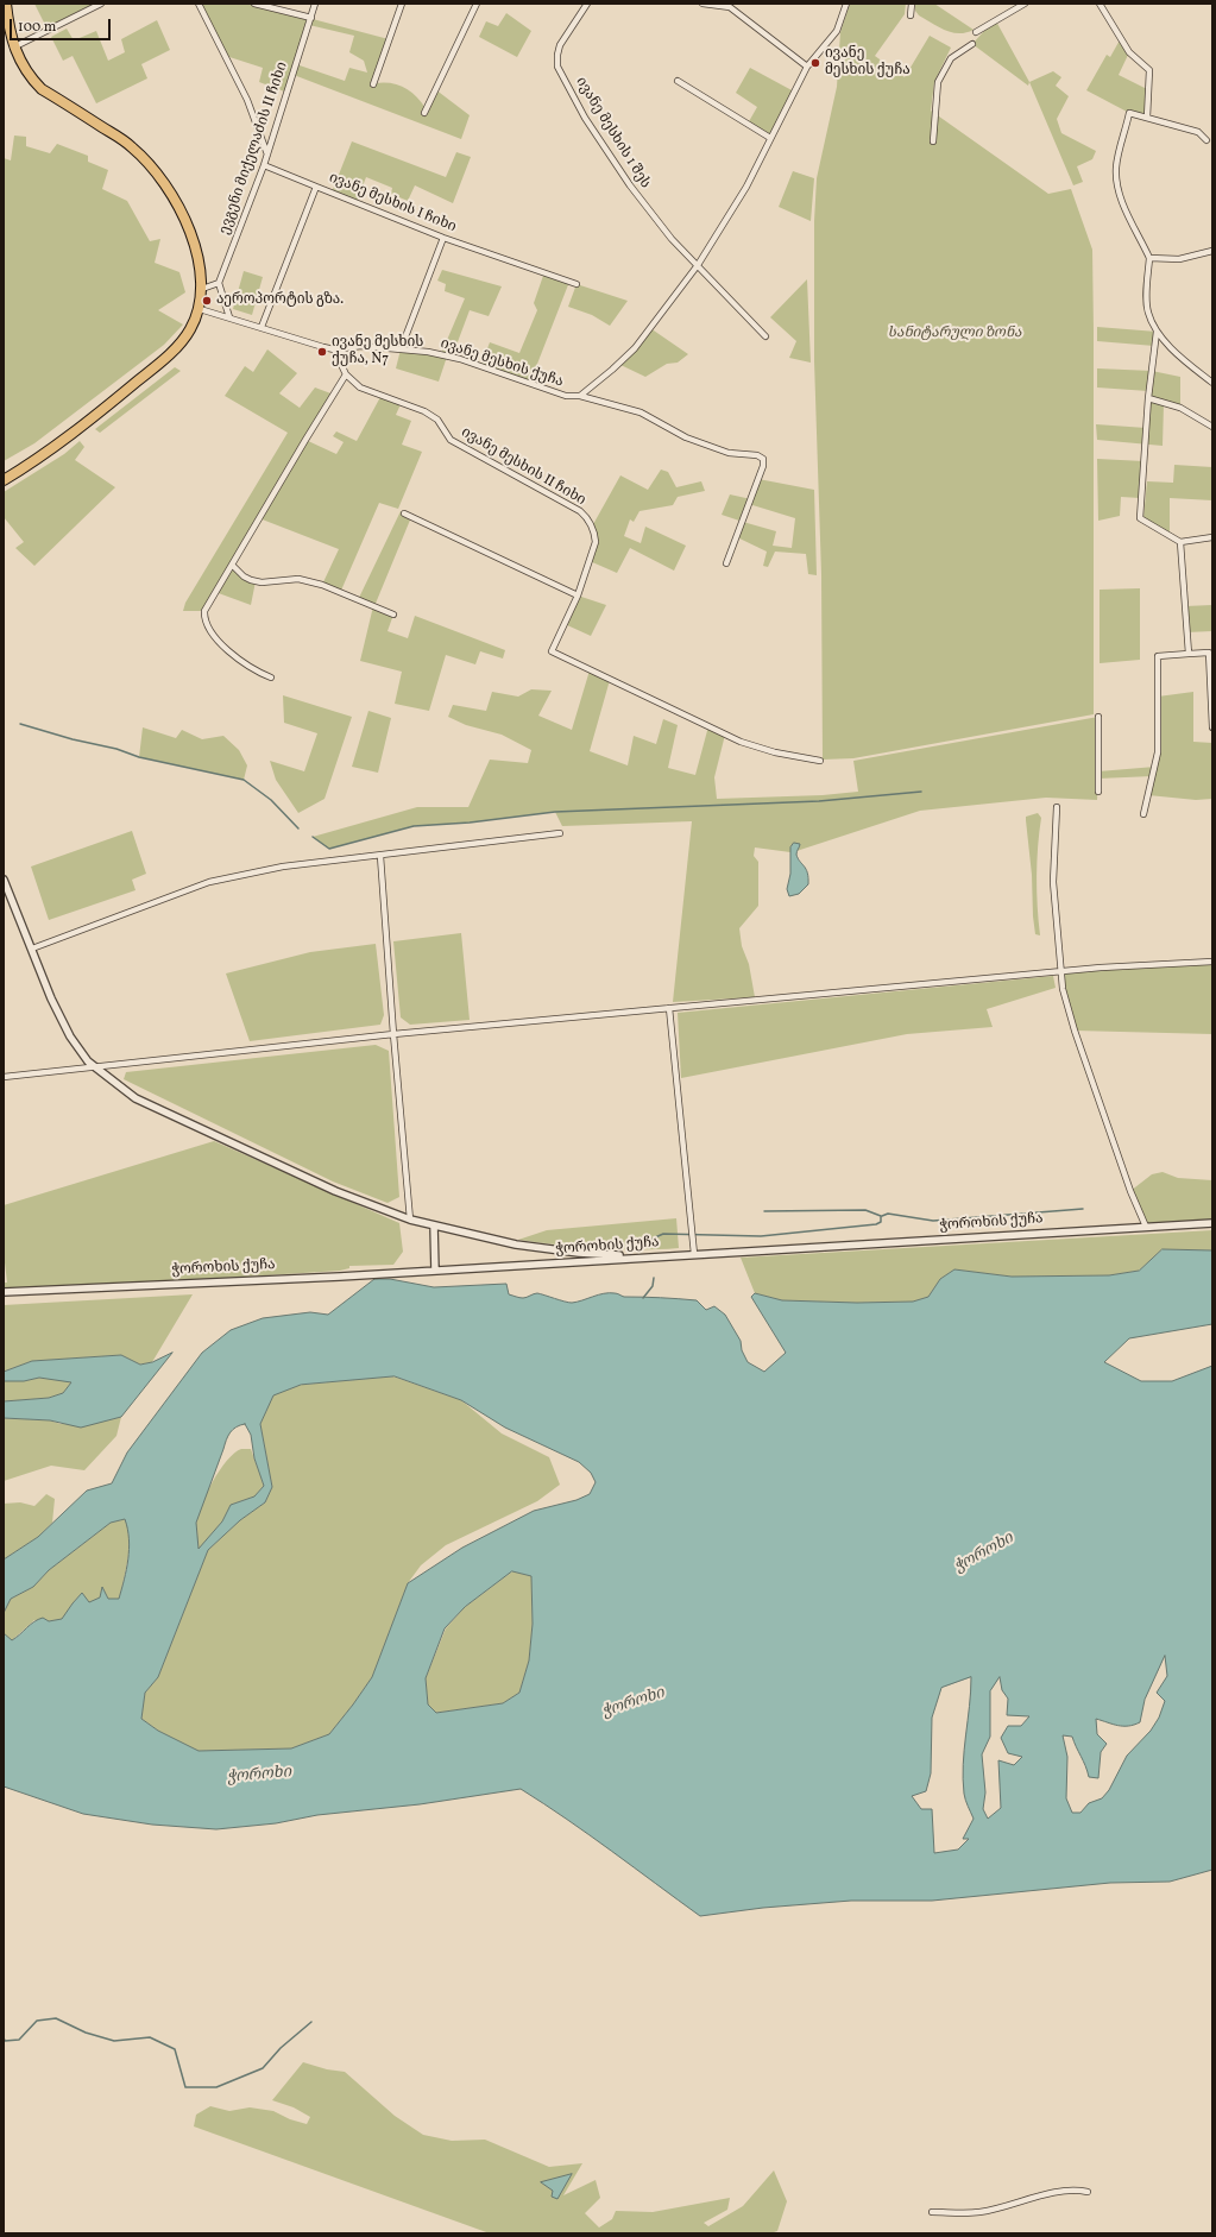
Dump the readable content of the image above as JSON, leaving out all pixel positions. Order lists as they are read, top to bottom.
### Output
{
  "streets": {
    "street": [
      "ივანე მესხის 1 შეს",
      "ევგენი მიქელაძის II ჩიხი",
      "ივანე მესხის I ჩიხი",
      "ივანე მესხის ქუჩა",
      "ივანე მესხის II ჩიხი",
      "ჭოროხის ქუჩა"
    ]
  },
  "crossings": [
    ["ივანე მესხის 1 შეს", "ივანე მესხის ქუჩა"],
    ["ივანე მესხის I ჩიხი", "ივანე მესხის ქუჩა"],
    ["ივანე მესხის ქუჩა", "ივანე მესხის II ჩიხი"]
  ],
  "water": ["ჭოროხი"],
  "parks": ["სანიტარული ზონა"],
  "places": ["ივანე მესხის ქუჩა", "აეროპორტის გზა.", "ივანე მესხის ქუჩა, N7"],
  "scale_bar": "100 m"
}
